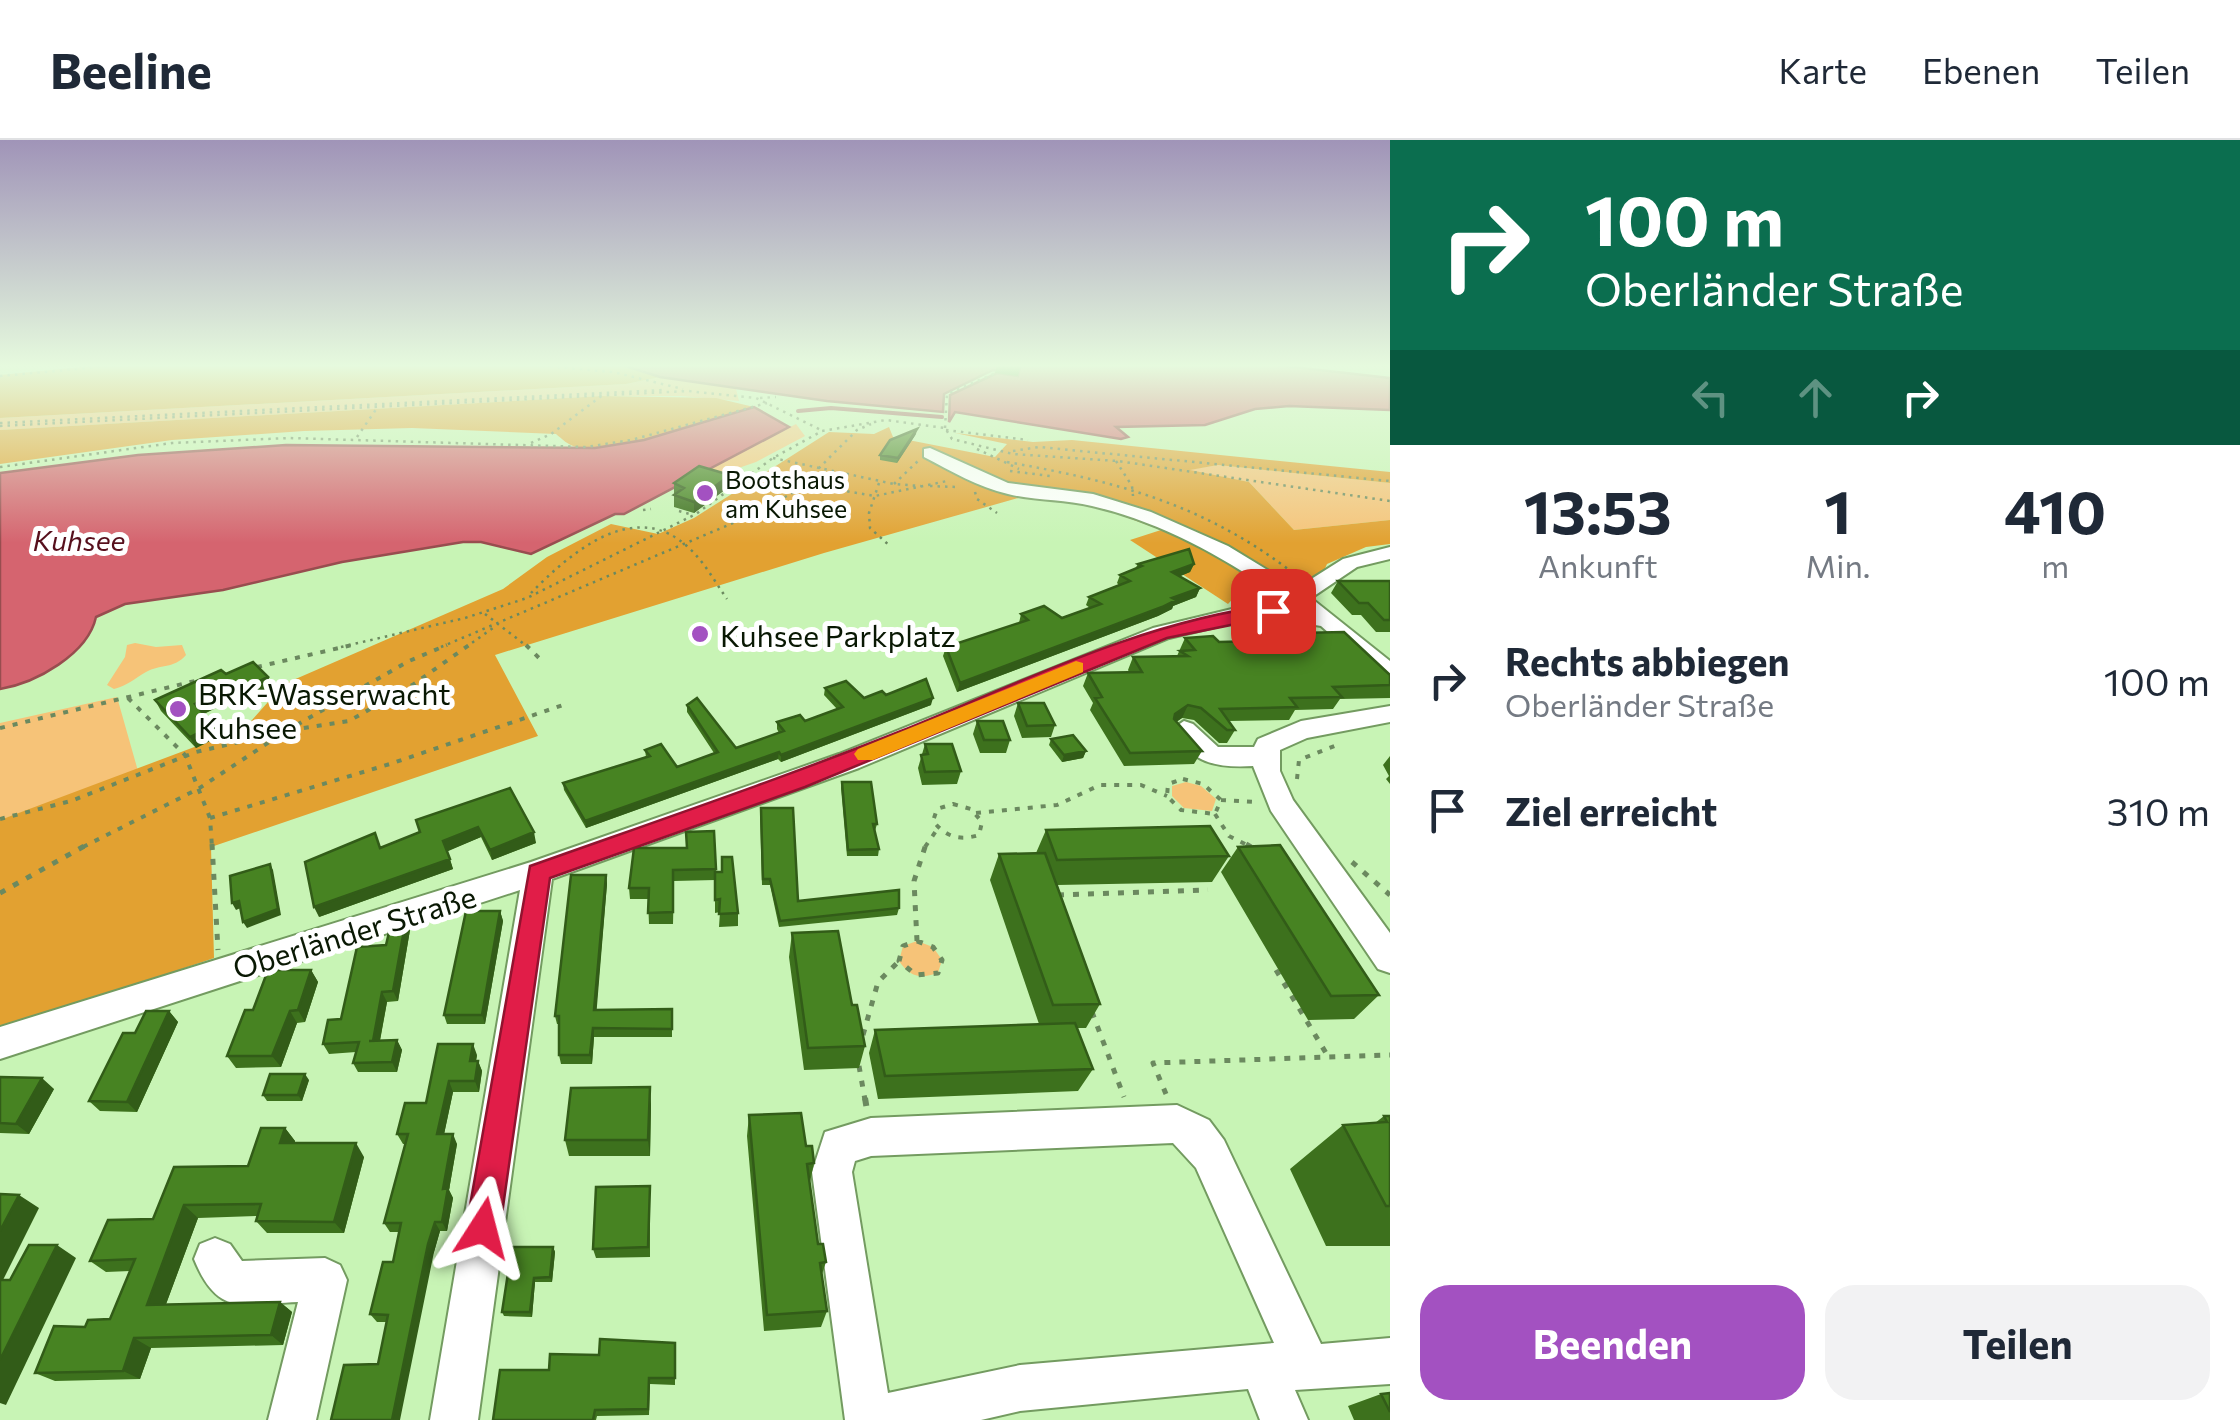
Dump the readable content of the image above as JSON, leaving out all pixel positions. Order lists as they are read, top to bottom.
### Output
{
  "streets": {
    "street": ["Oberländer Straße"]
  },
  "water": ["Kuhsee"],
  "places": ["Bootshaus am Kuhsee", "Kuhsee Parkplatz", "BRK-Wasserwacht Kuhsee"],
  "page": {
    "header": "Beeline",
    "nav": ["Karte", "Ebenen", "Teilen"],
    "turn": ["100 m", "Oberländer Straße"],
    "eta": [
      "13:53",
      "Ankunft",
      "1",
      "Min.",
      "410",
      "m"
    ],
    "list": [
      {
        "name": "Rechts abbiegen",
        "note": "Oberländer Straße",
        "value": "100 m"
      },
      {
        "name": "Ziel erreicht",
        "value": "310 m"
      }
    ],
    "buttons": ["Beenden", "Teilen"]
  }
}
